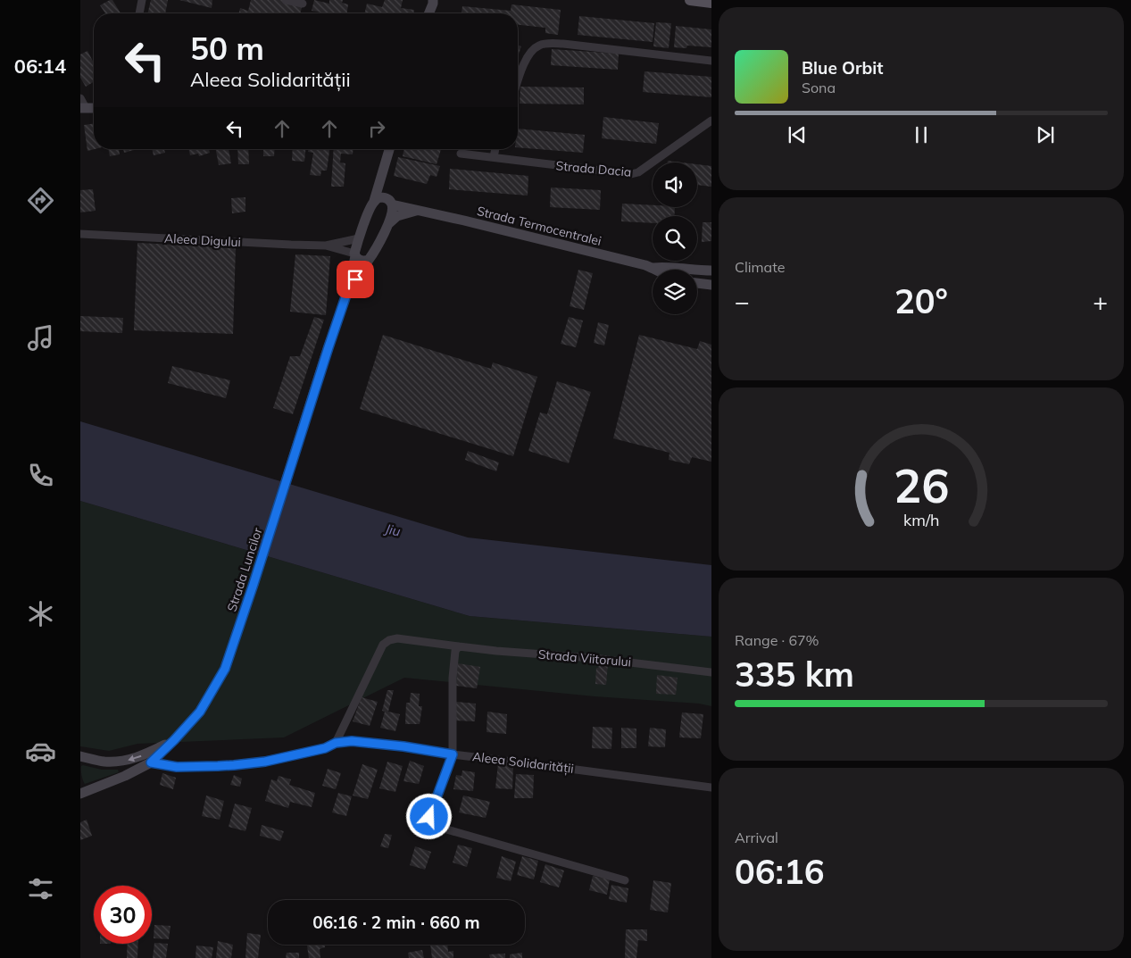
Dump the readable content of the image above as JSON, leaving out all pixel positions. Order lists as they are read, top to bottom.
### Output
{
  "streets": {
    "main road": ["Strada Termocentralei", "Strada Luncilor"],
    "street": [
      "Strada Dacia",
      "Aleea Digului",
      "Strada Viitorului",
      "Aleea Solidarității"
    ]
  },
  "crossings": [
    ["Strada Termocentralei", "Strada Luncilor"],
    ["Aleea Digului", "Strada Luncilor"],
    ["Strada Luncilor", "Aleea Solidarității"],
    ["Strada Viitorului", "Aleea Solidarității"]
  ],
  "water": ["Jiu"],
  "page": {
    "tabs": "06:14",
    "turn": ["50 m", "Aleea Solidarității"],
    "song": ["Blue Orbit", "Sona"],
    "tile": [
      "Climate",
      ["Range · 67%", "335 km"],
      ["Arrival", "06:16"]
    ],
    "heat": ["−", "20°", "+"],
    "limit": "30",
    "trip": "06:16 · 2 min · 660 m",
    "gauge": ["26", "km/h"]
  }
}
